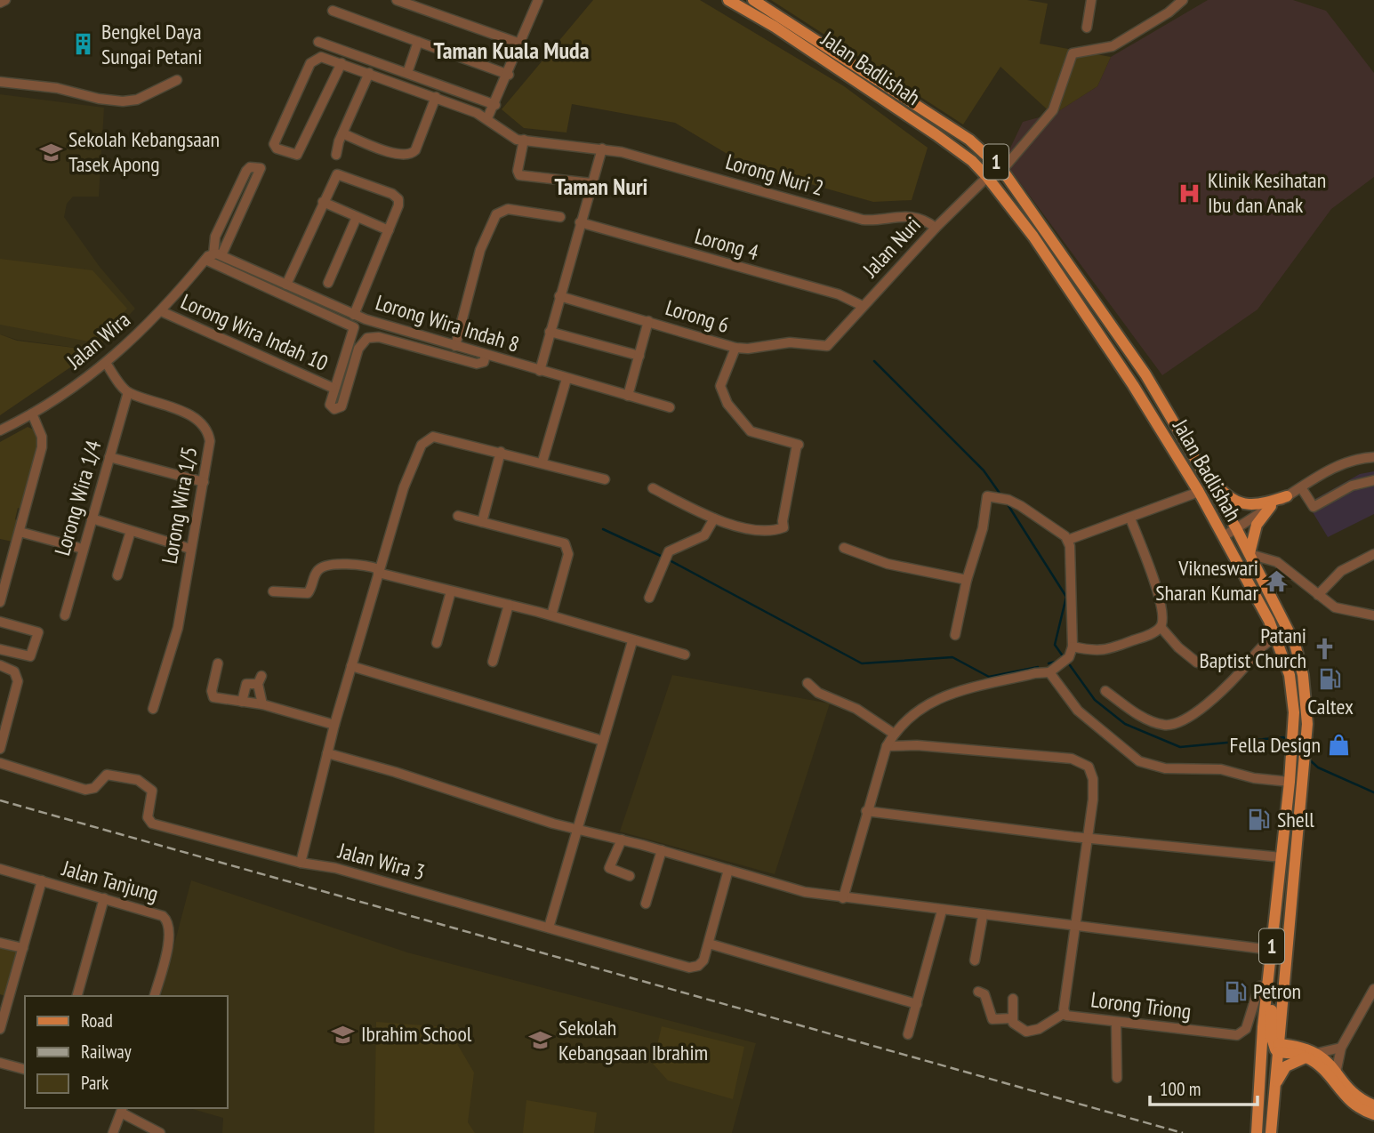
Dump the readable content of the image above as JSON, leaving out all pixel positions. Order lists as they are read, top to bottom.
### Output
{
  "streets": {
    "main road": ["Jalan Badlishah", "1"],
    "street": [
      "Lorong Nuri 2",
      "Lorong 4",
      "Jalan Nuri",
      "Lorong 6",
      "Lorong Wira Indah 8",
      "Lorong Wira Indah 10",
      "Jalan Wira",
      "Lorong Wira 1/4",
      "Lorong Wira 1/5",
      "Jalan Wira 3",
      "Jalan Tanjung",
      "Lorong Triong"
    ]
  },
  "crossings": [
    ["Jalan Badlishah", "Jalan Nuri"],
    ["Jalan Badlishah", "Lorong Triong"],
    ["Lorong Nuri 2", "Jalan Nuri"],
    ["Lorong 4", "Jalan Nuri"],
    ["Jalan Nuri", "Lorong 6"],
    ["Lorong Wira Indah 8", "Jalan Wira"],
    ["Lorong Wira Indah 10", "Jalan Wira"],
    ["Lorong Wira 1/4", "Lorong Wira 1/5"]
  ],
  "districts": ["Taman Kuala Muda", "Taman Nuri"],
  "places": {
    "building": ["Bengkel Daya Sungai Petani"],
    "school or university": ["Sekolah Kebangsaan Tasek Apong", "Ibrahim School", "Sekolah Kebangsaan Ibrahim"],
    "hospital": ["Klinik Kesihatan Ibu dan Anak"],
    "temple": ["Vikneswari Sharan Kumar"],
    "church": ["Patani Baptist Church"],
    "fuel station": ["Caltex", "Shell", "Petron"],
    "shop": ["Fella Design"]
  },
  "legend": ["Road", "Railway", "Park"],
  "scale_bar": "100 m"
}
